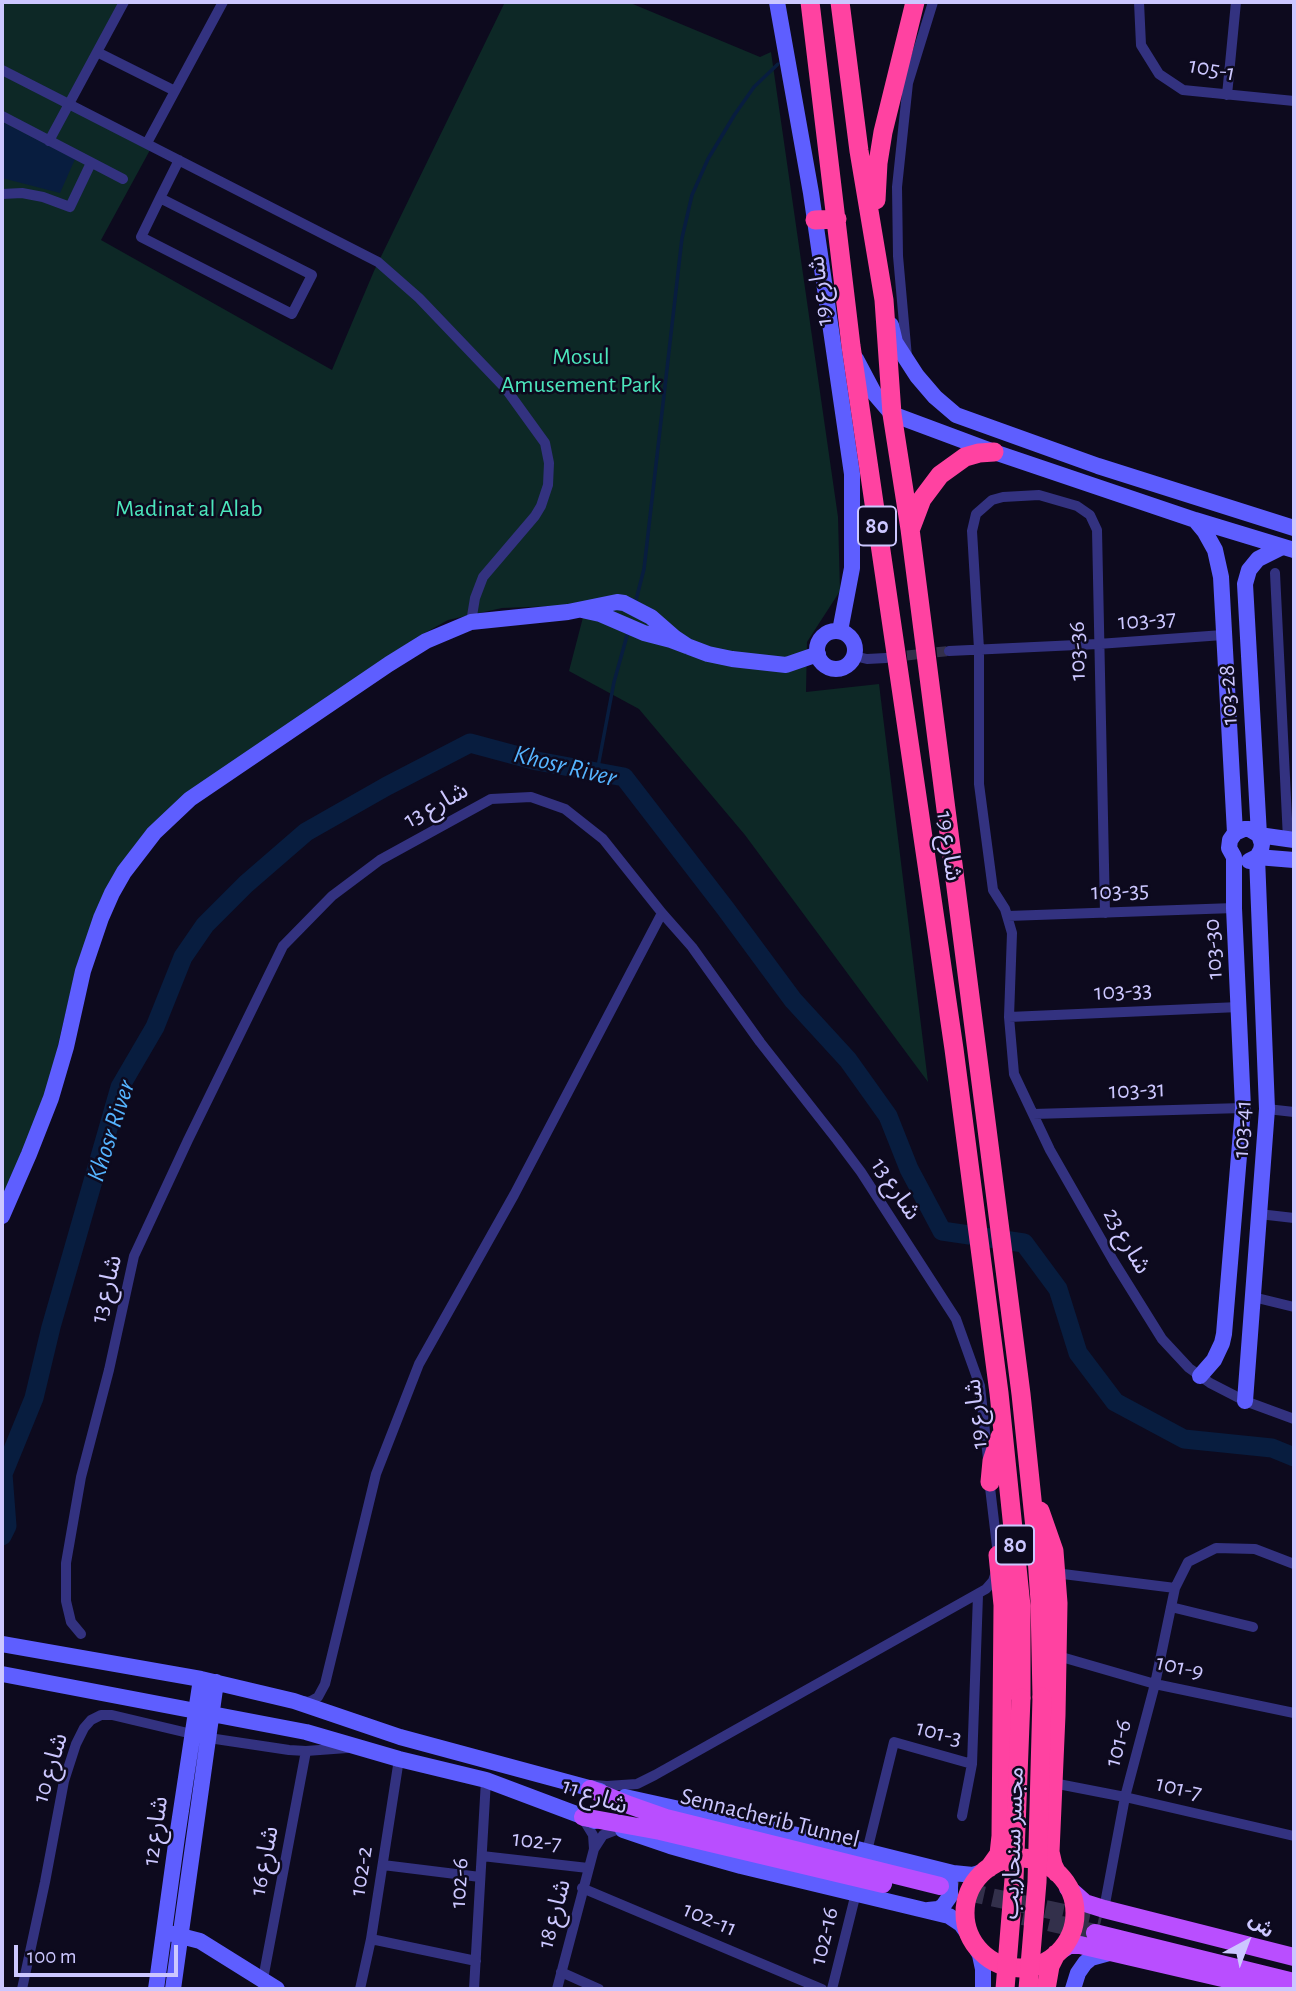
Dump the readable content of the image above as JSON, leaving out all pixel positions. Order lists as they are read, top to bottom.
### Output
{
  "streets": {
    "highway": ["شارع 19", "80", "مجسر سنحاريب"],
    "main road": [
      "103-28",
      "103-30",
      "103-41",
      "شارع 11",
      "Sennacherib Tunnel",
      "شارع 12"
    ],
    "street": [
      "105-1",
      "103-37",
      "103-36",
      "شارع 13",
      "103-35",
      "103-33",
      "103-31",
      "شارع 23",
      "101-9",
      "101-3",
      "101-6",
      "شارع 10",
      "101-7",
      "102-7",
      "شارع 16",
      "102-2",
      "102-6",
      "شارع 18",
      "102-11",
      "102-16"
    ]
  },
  "crossings": [
    ["شارع 19", "مجسر سنحاريب"],
    ["103-37", "103-36"],
    ["103-37", "103-30"],
    ["103-37", "شارع 23"],
    ["103-36", "103-35"],
    ["103-36", "شارع 23"],
    ["103-28", "103-30"],
    ["103-28", "103-41"],
    ["شارع 13", "شارع 11"],
    ["103-35", "103-30"],
    ["103-35", "شارع 23"],
    ["103-30", "103-33"],
    ["103-30", "103-31"],
    ["103-30", "103-41"],
    ["103-30", "شارع 23"],
    ["103-33", "شارع 23"],
    ["103-31", "شارع 23"],
    ["103-41", "شارع 23"],
    ["101-9", "101-6"],
    ["101-3", "شارع 11"],
    ["101-6", "101-7"],
    ["شارع 10", "شارع 11"],
    ["شارع 10", "شارع 12"],
    ["شارع 10", "شارع 16"],
    ["شارع 11", "Sennacherib Tunnel"],
    ["شارع 11", "شارع 12"],
    ["شارع 11", "102-2"],
    ["شارع 11", "102-6"],
    ["شارع 11", "102-16"],
    ["102-7", "102-6"],
    ["102-7", "شارع 18"],
    ["شارع 18", "102-11"]
  ],
  "water": ["Khosr River"],
  "parks": ["Mosul Amusement Park", "Madinat al Alab"],
  "scale_bar": "100 m",
  "north": "top right"
}
